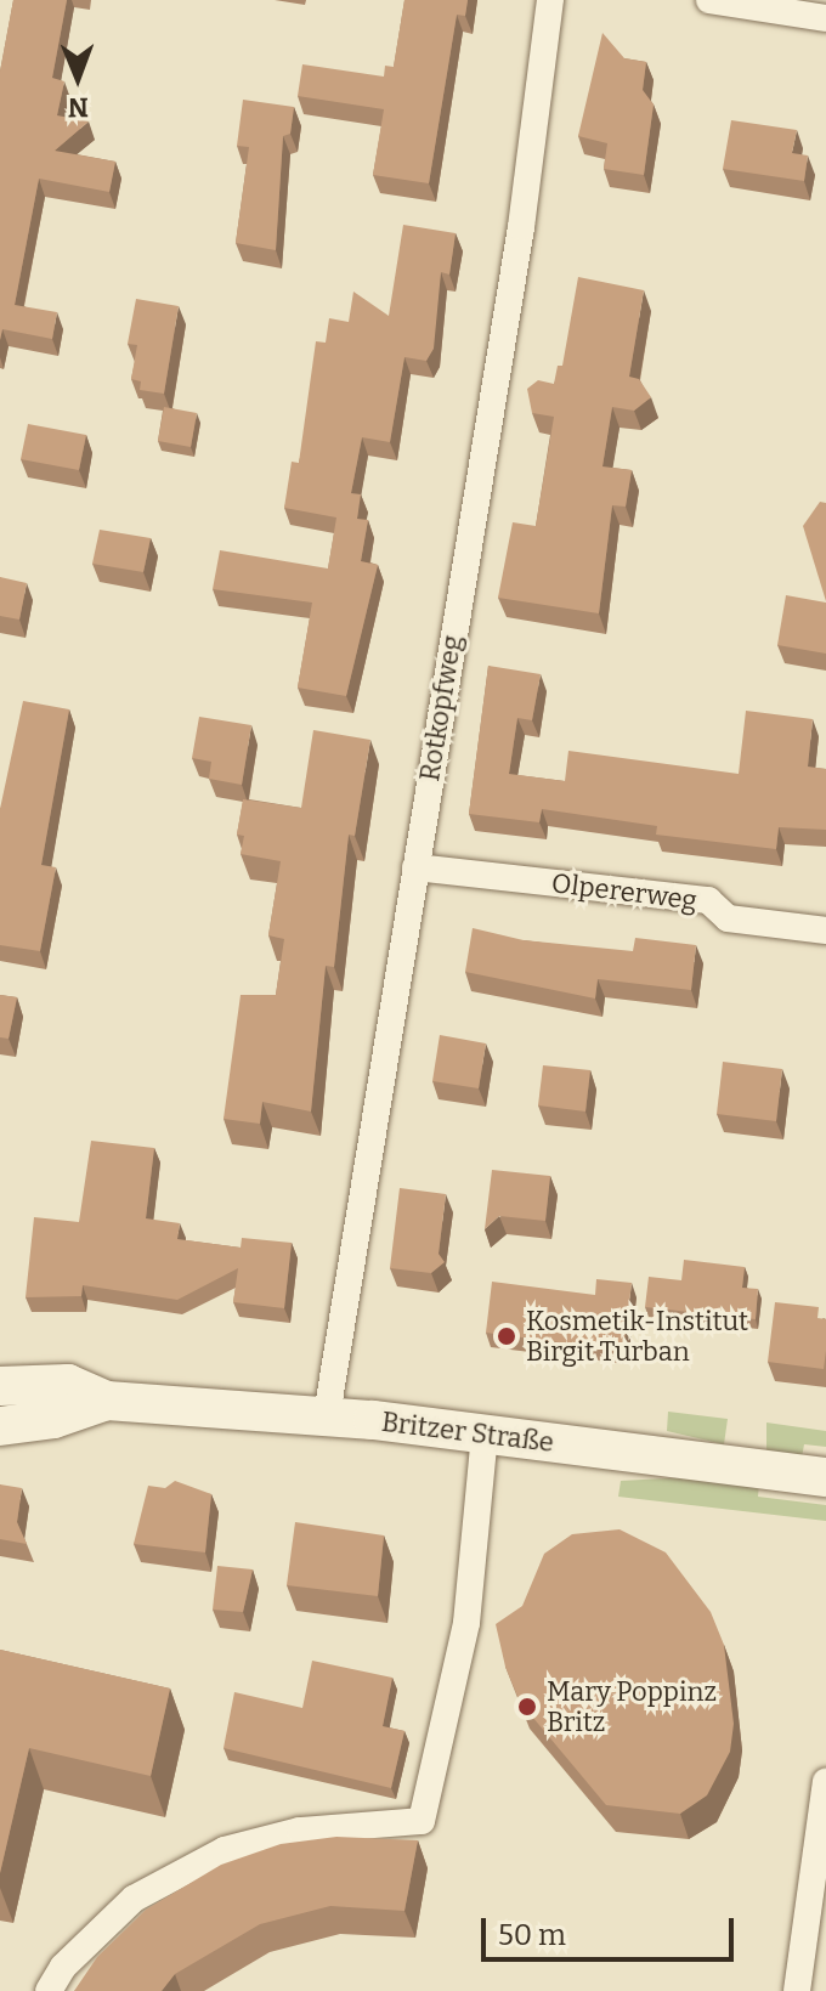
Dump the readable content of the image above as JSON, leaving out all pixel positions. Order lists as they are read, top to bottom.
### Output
{
  "streets": {
    "main road": ["Britzer Straße"],
    "street": ["Rotkopfweg", "Olpererweg"]
  },
  "crossings": [
    ["Rotkopfweg", "Olpererweg"],
    ["Rotkopfweg", "Britzer Straße"]
  ],
  "places": ["Kosmetik-Institut Birgit Turban", "Mary Poppinz Britz"],
  "scale_bar": "50 m",
  "north": "bottom"
}
